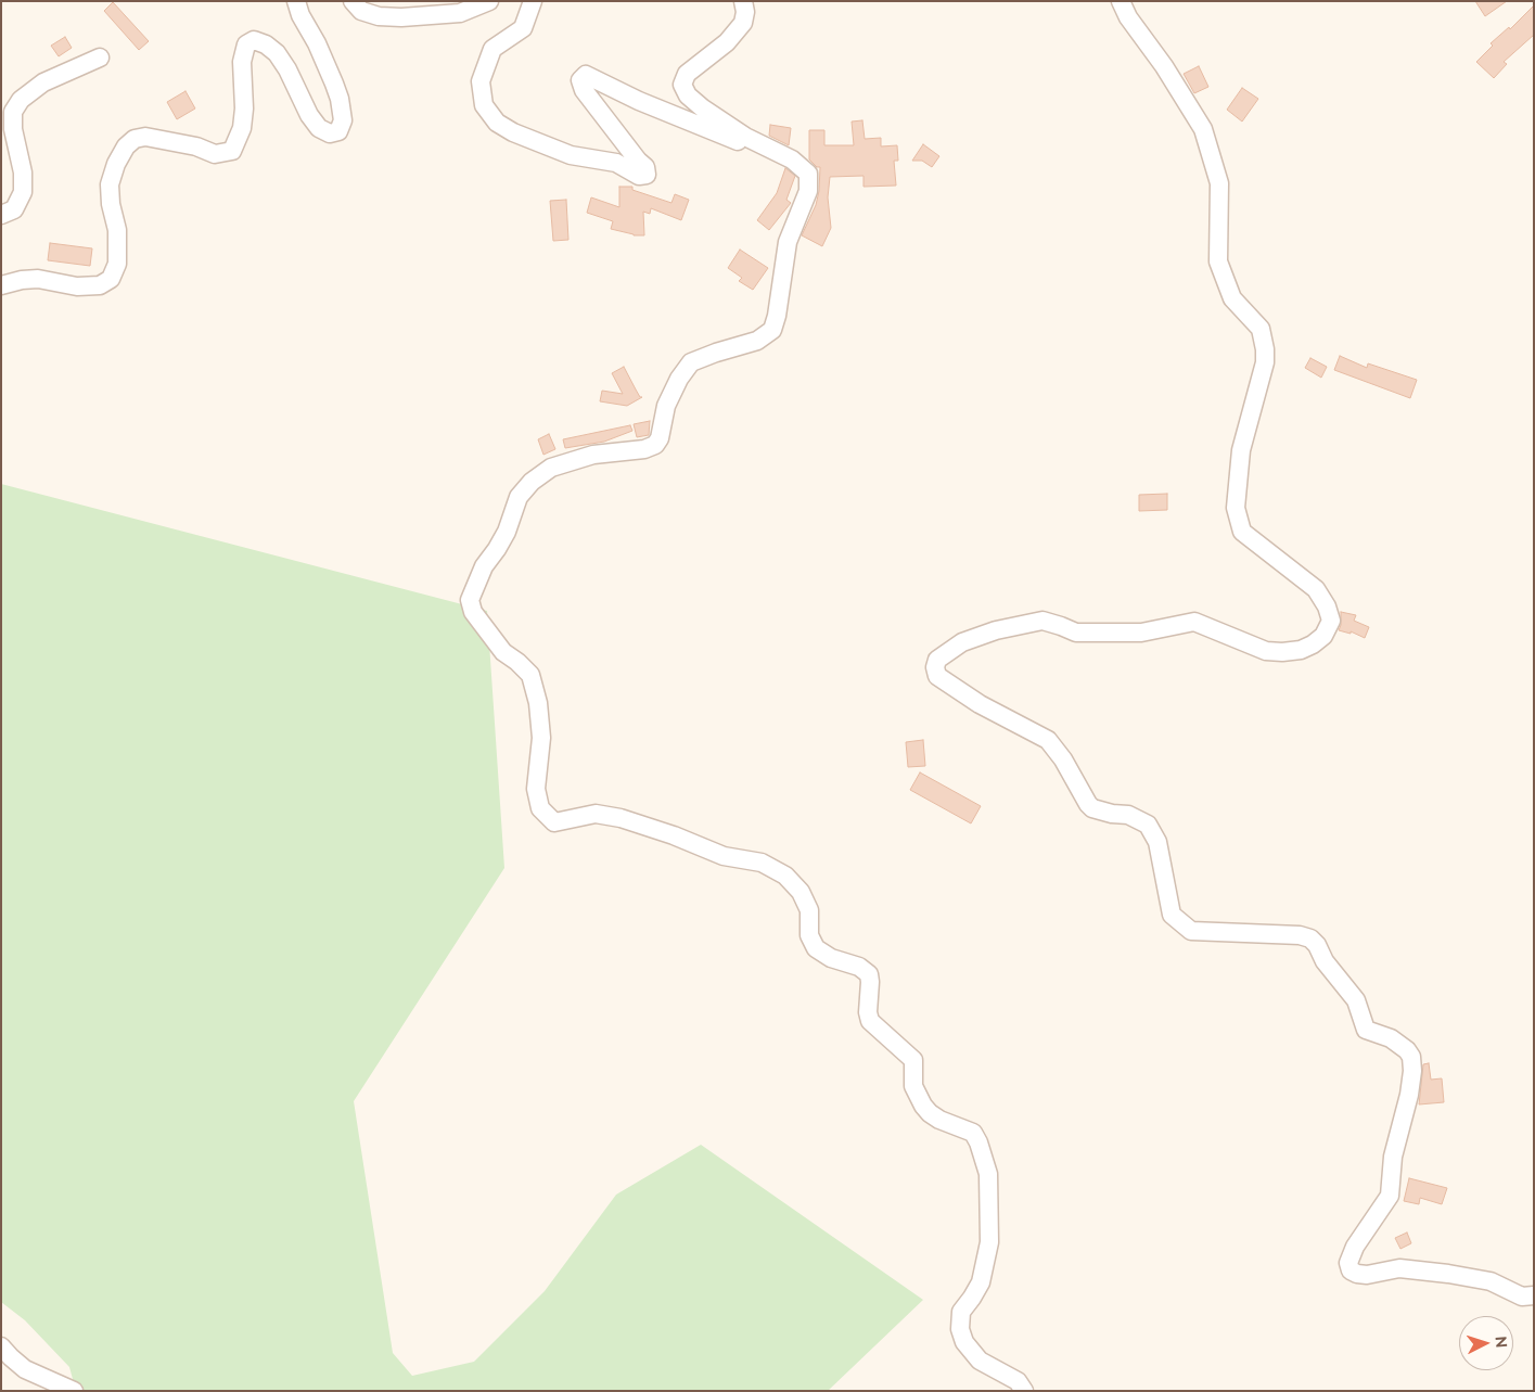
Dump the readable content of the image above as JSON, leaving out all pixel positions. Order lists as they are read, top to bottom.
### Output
{
  "north": "right"
}
